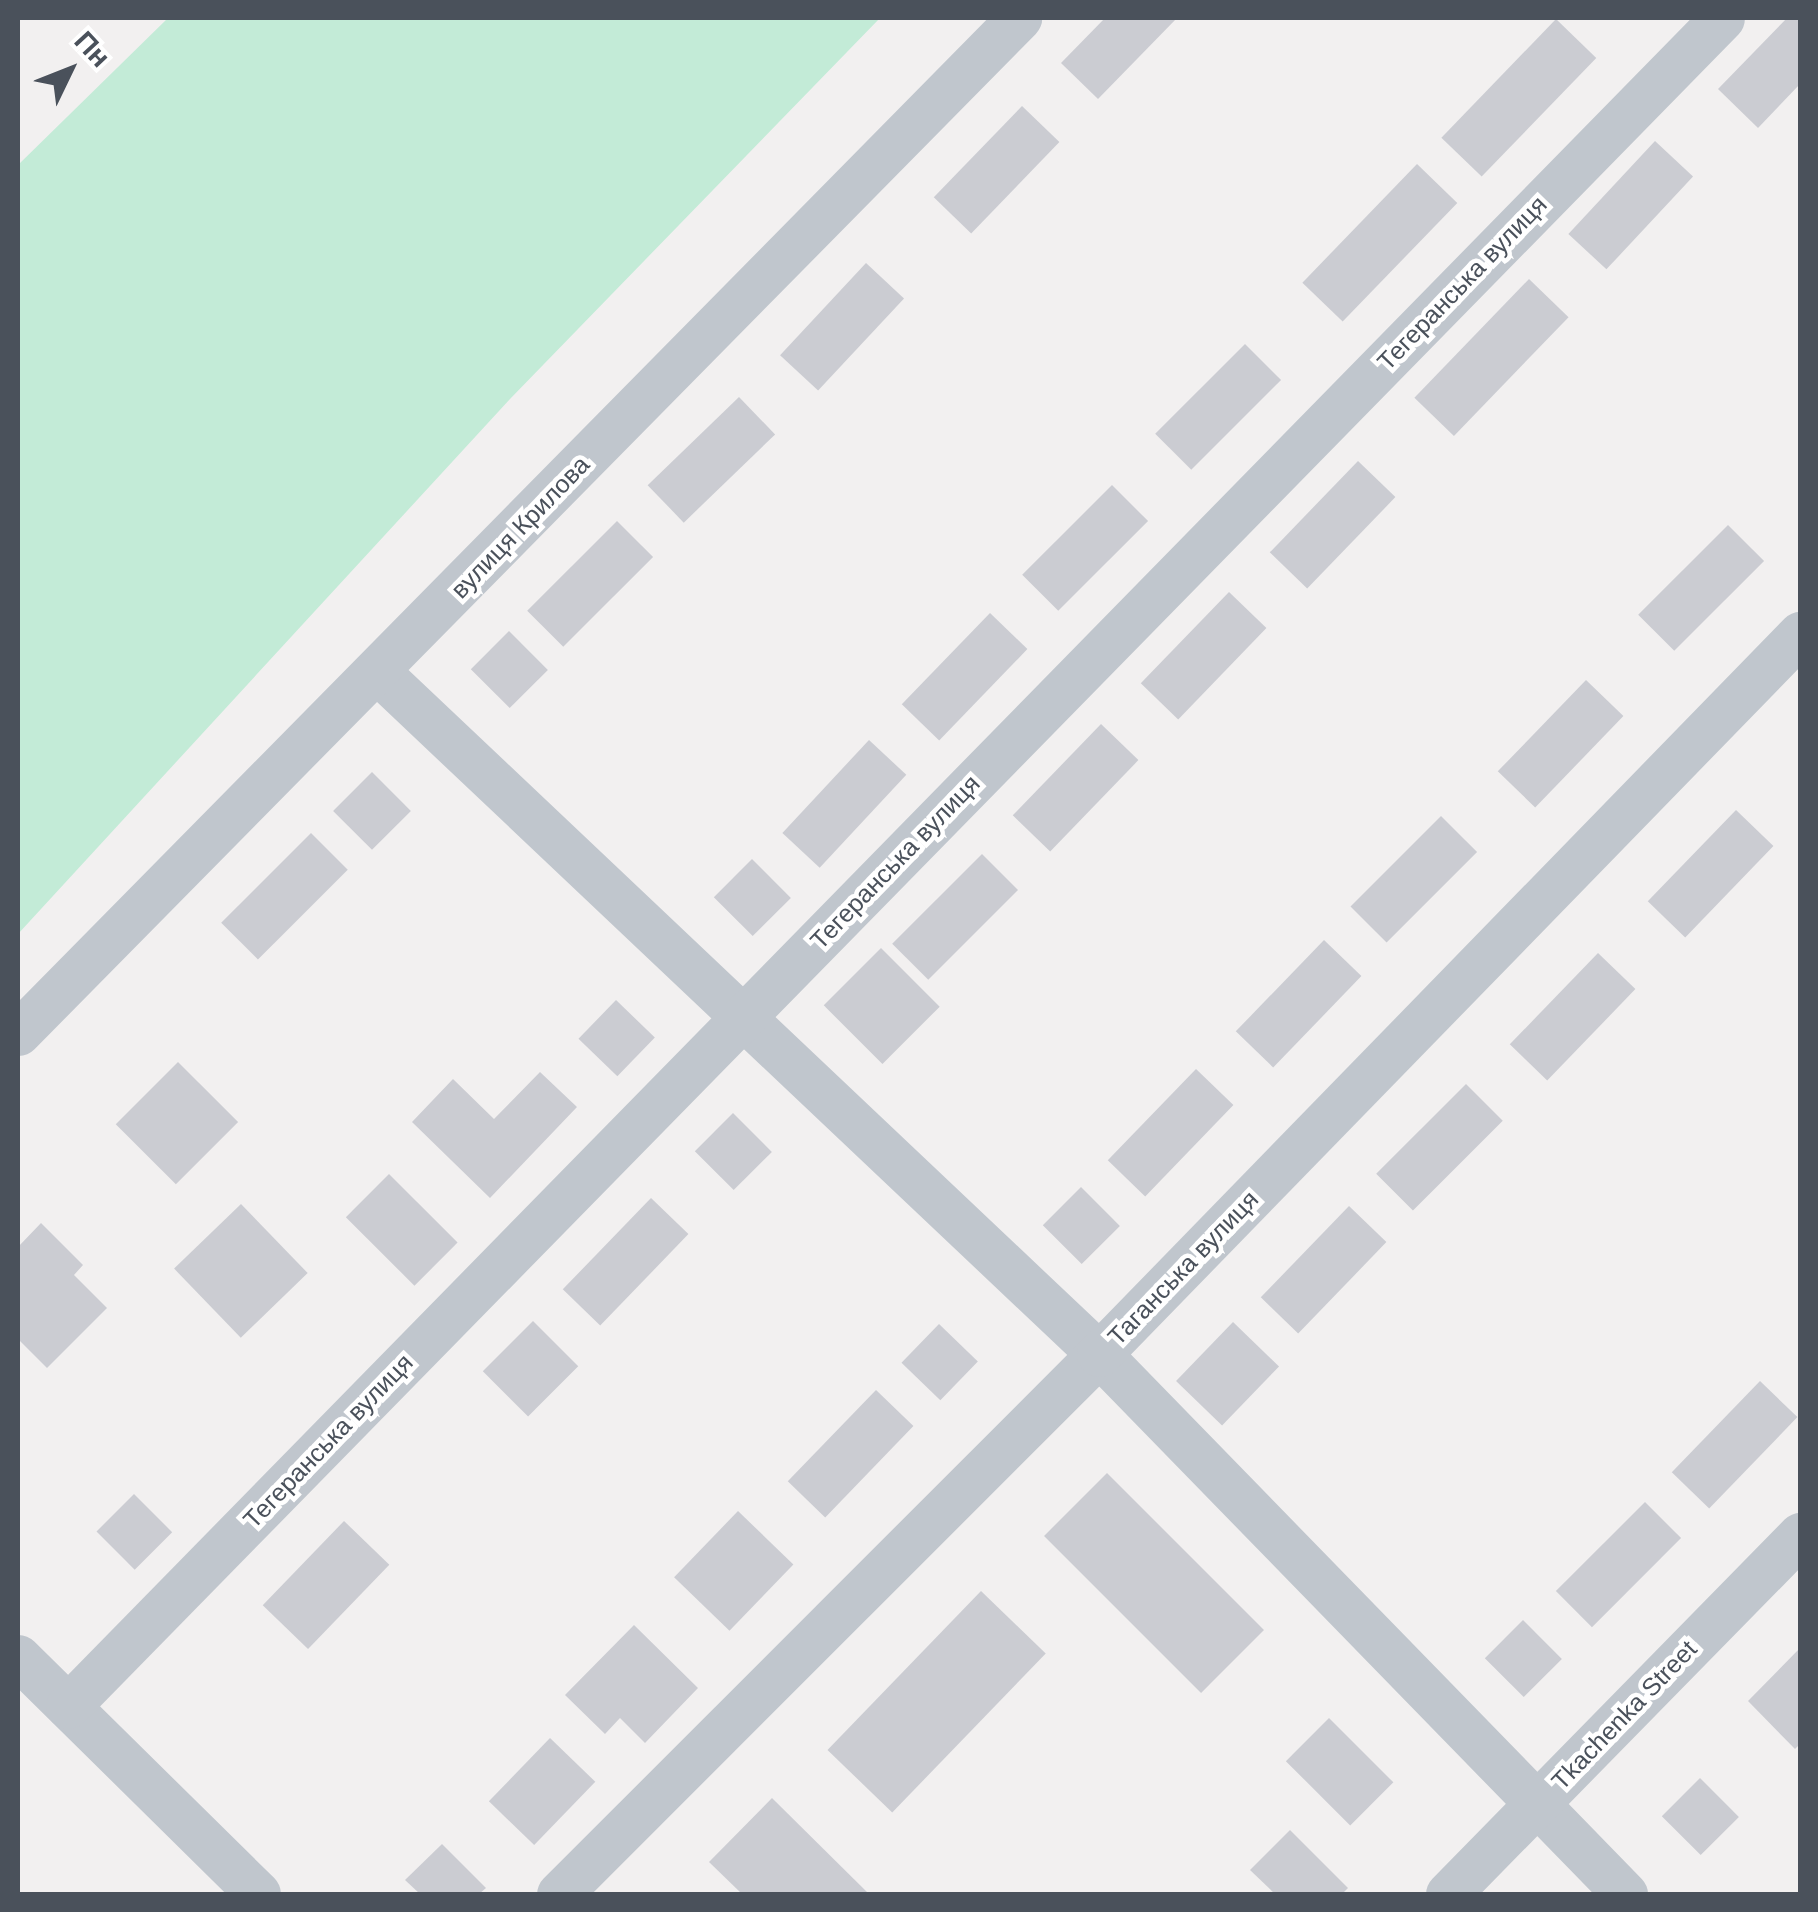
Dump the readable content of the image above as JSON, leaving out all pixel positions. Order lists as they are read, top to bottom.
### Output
{
  "streets": {
    "street": [
      "Тегеранська вулиця",
      "вулиця Крилова",
      "Таганська вулиця",
      "Tkachenka Street"
    ]
  },
  "north": "top right"
}
